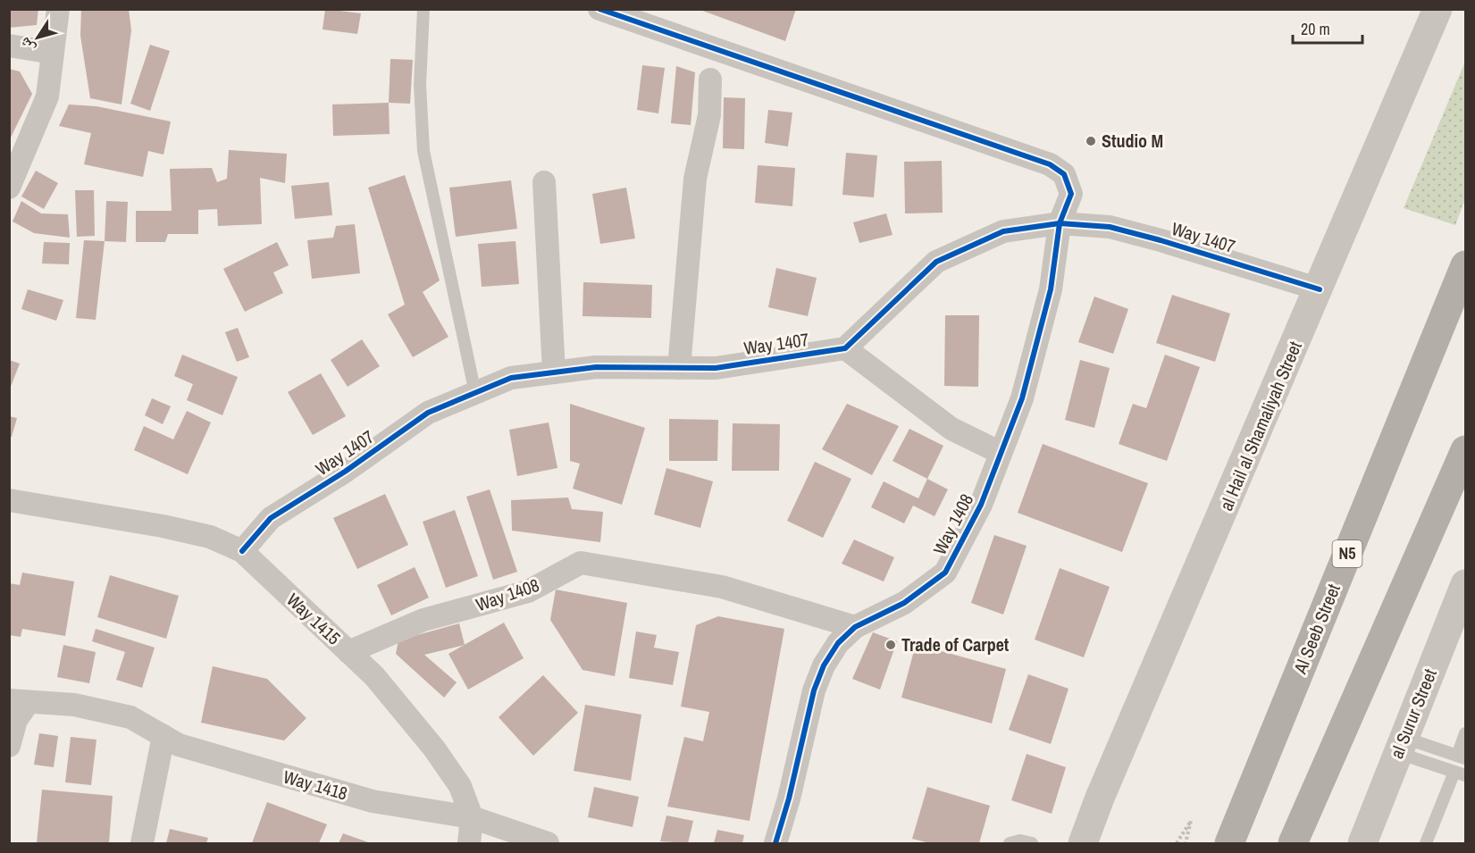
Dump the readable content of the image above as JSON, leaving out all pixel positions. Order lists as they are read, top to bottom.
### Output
{
  "streets": {
    "highway": ["N5", "Al Seeb Street"],
    "street": [
      "Way 1407",
      "al Hail al Shamaliyah Street",
      "Way 1408",
      "Way 1415",
      "al Surur Street",
      "Way 1418"
    ]
  },
  "crossings": [
    ["Way 1407", "al Hail al Shamaliyah Street"],
    ["Way 1407", "Way 1408"],
    ["Way 1407", "Way 1415"],
    ["Way 1408", "Way 1415"],
    ["Way 1415", "Way 1418"]
  ],
  "places": ["Studio M", "Trade of Carpet"],
  "scale_bar": "20 m",
  "north": "bottom left"
}
